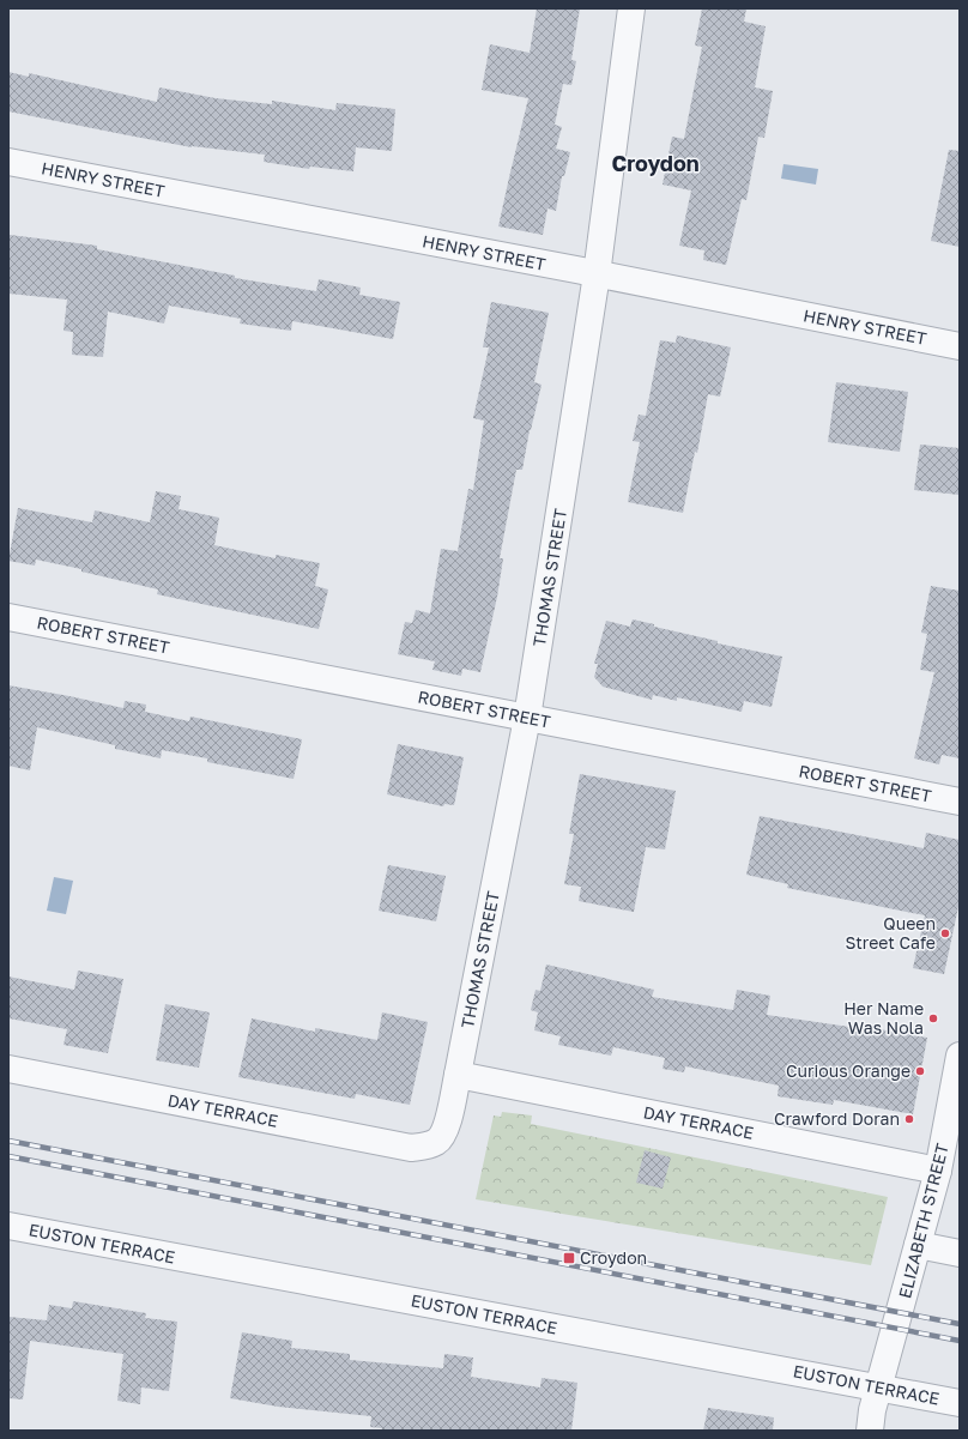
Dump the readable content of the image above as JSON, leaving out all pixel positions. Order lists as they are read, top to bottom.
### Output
{
  "streets": {
    "street": [
      "HENRY STREET",
      "THOMAS STREET",
      "ROBERT STREET",
      "DAY TERRACE",
      "ELIZABETH STREET",
      "EUSTON TERRACE"
    ]
  },
  "crossings": [
    ["HENRY STREET", "THOMAS STREET"],
    ["THOMAS STREET", "ROBERT STREET"],
    ["THOMAS STREET", "DAY TERRACE"],
    ["DAY TERRACE", "ELIZABETH STREET"],
    ["ELIZABETH STREET", "EUSTON TERRACE"]
  ],
  "districts": ["Croydon"],
  "places": {
    "other": [
      "Queen Street Cafe",
      "Her Name Was Nola",
      "Curious Orange",
      "Crawford Doran"
    ],
    "transit": ["Croydon"]
  }
}
